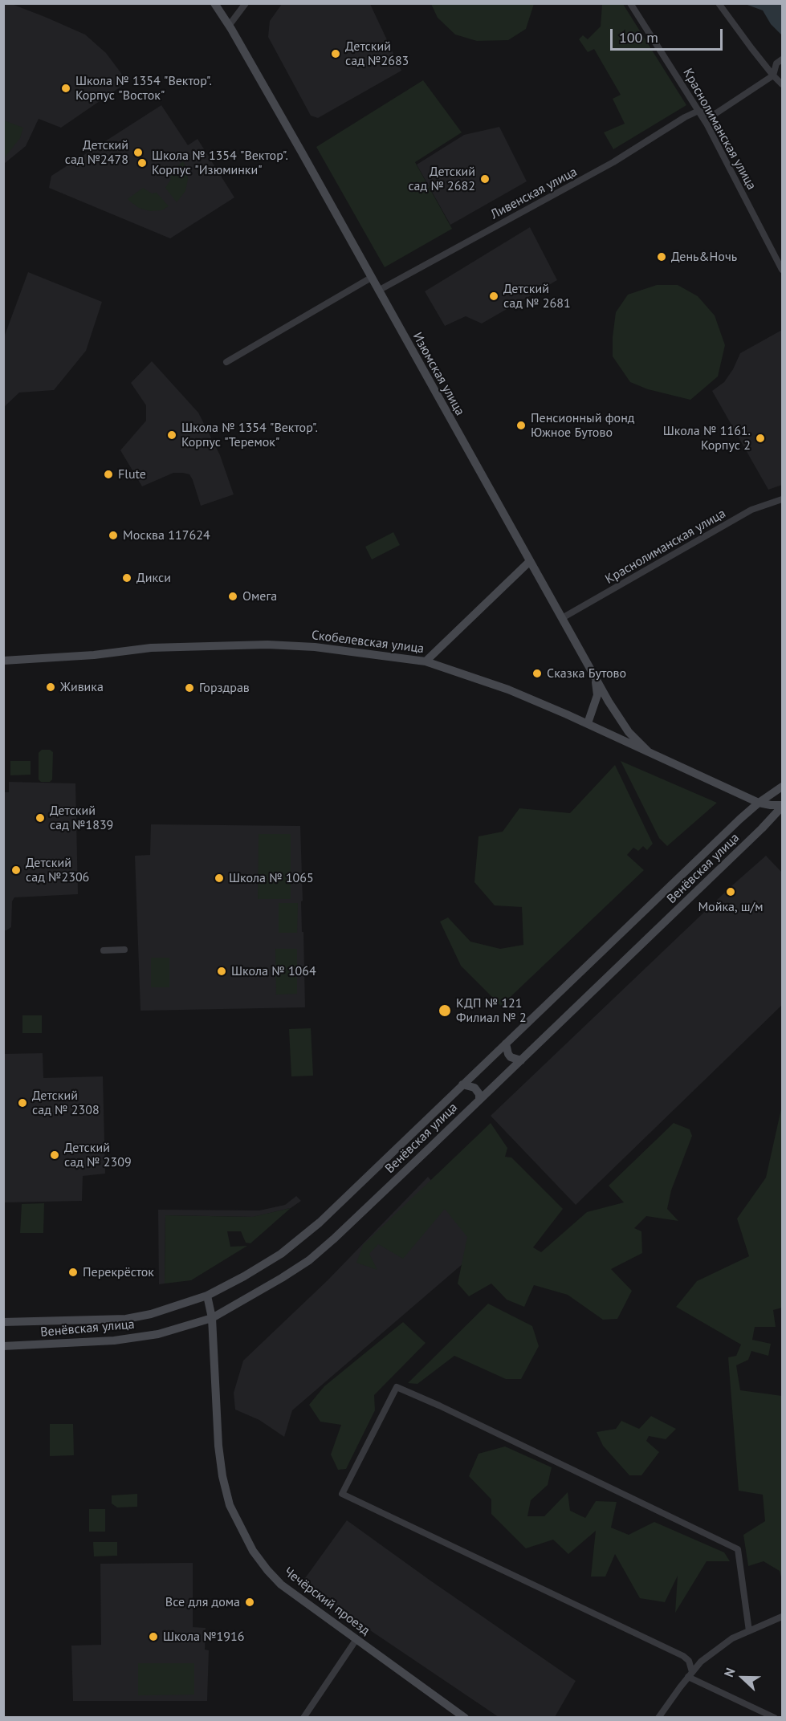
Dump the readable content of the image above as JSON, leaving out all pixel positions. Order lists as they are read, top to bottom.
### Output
{
  "streets": {
    "street": [
      "Краснолиманская улица",
      "Ливенская улица",
      "Изюмская улица",
      "Скобелевская улица",
      "Венёвская улица",
      "Чечёрский проезд"
    ]
  },
  "crossings": [
    ["Краснолиманская улица", "Ливенская улица"],
    ["Краснолиманская улица", "Изюмская улица"],
    ["Ливенская улица", "Изюмская улица"],
    ["Изюмская улица", "Скобелевская улица"],
    ["Скобелевская улица", "Венёвская улица"],
    ["Венёвская улица", "Чечёрский проезд"]
  ],
  "places": [
    "Детский сад №2683",
    "Школа № 1354 \"Вектор\". Корпус \"Восток\"",
    "Детский сад №2478",
    "Школа № 1354 \"Вектор\". Корпус \"Изюминки\"",
    "Детский сад № 2682",
    "День&Ночь",
    "Детский сад № 2681",
    "Пенсионный фонд Южное Бутово",
    "Школа № 1354 \"Вектор\". Корпус \"Теремок\"",
    "Школа № 1161. Корпус 2",
    "Flute",
    "Москва 117624",
    "Дикси",
    "Омега",
    "Сказка Бутово",
    "Живика",
    "Горздрав",
    "Детский сад №1839",
    "Детский сад №2306",
    "Школа № 1065",
    "Мойка, ш/м",
    "Школа № 1064",
    "КДП № 121 Филиал № 2",
    "Детский сад № 2308",
    "Детский сад № 2309",
    "Перекрёсток",
    "Все для дома",
    "Школа №1916"
  ],
  "scale_bar": "100 m",
  "north": "left"
}
